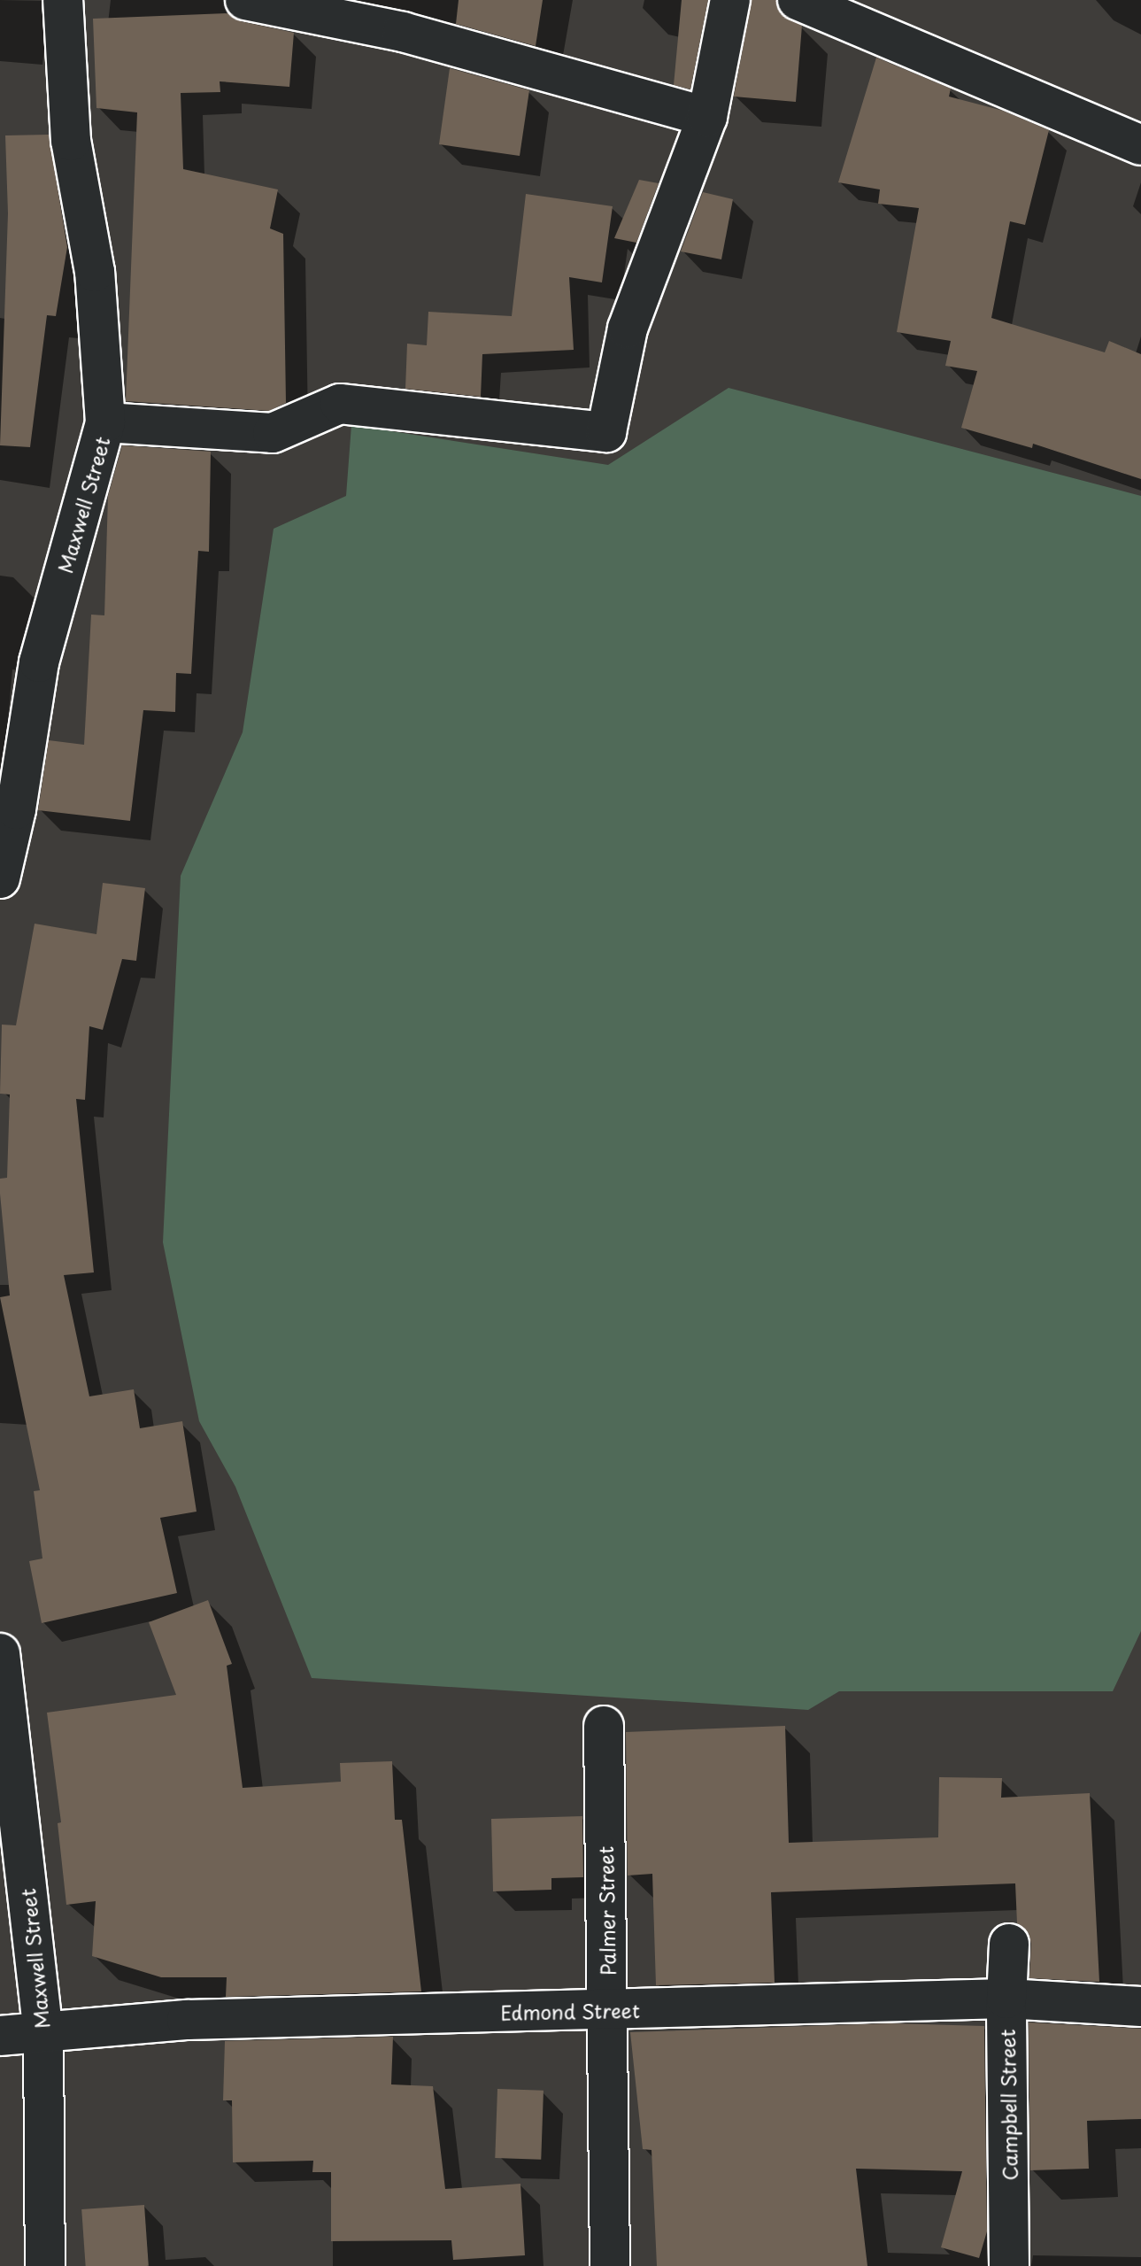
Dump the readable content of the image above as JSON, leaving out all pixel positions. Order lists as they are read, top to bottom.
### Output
{
  "streets": {
    "street": [
      "Maxwell Street",
      "Palmer Street",
      "Edmond Street",
      "Campbell Street"
    ]
  },
  "crossings": [
    ["Maxwell Street", "Edmond Street"],
    ["Palmer Street", "Edmond Street"],
    ["Edmond Street", "Campbell Street"]
  ]
}
